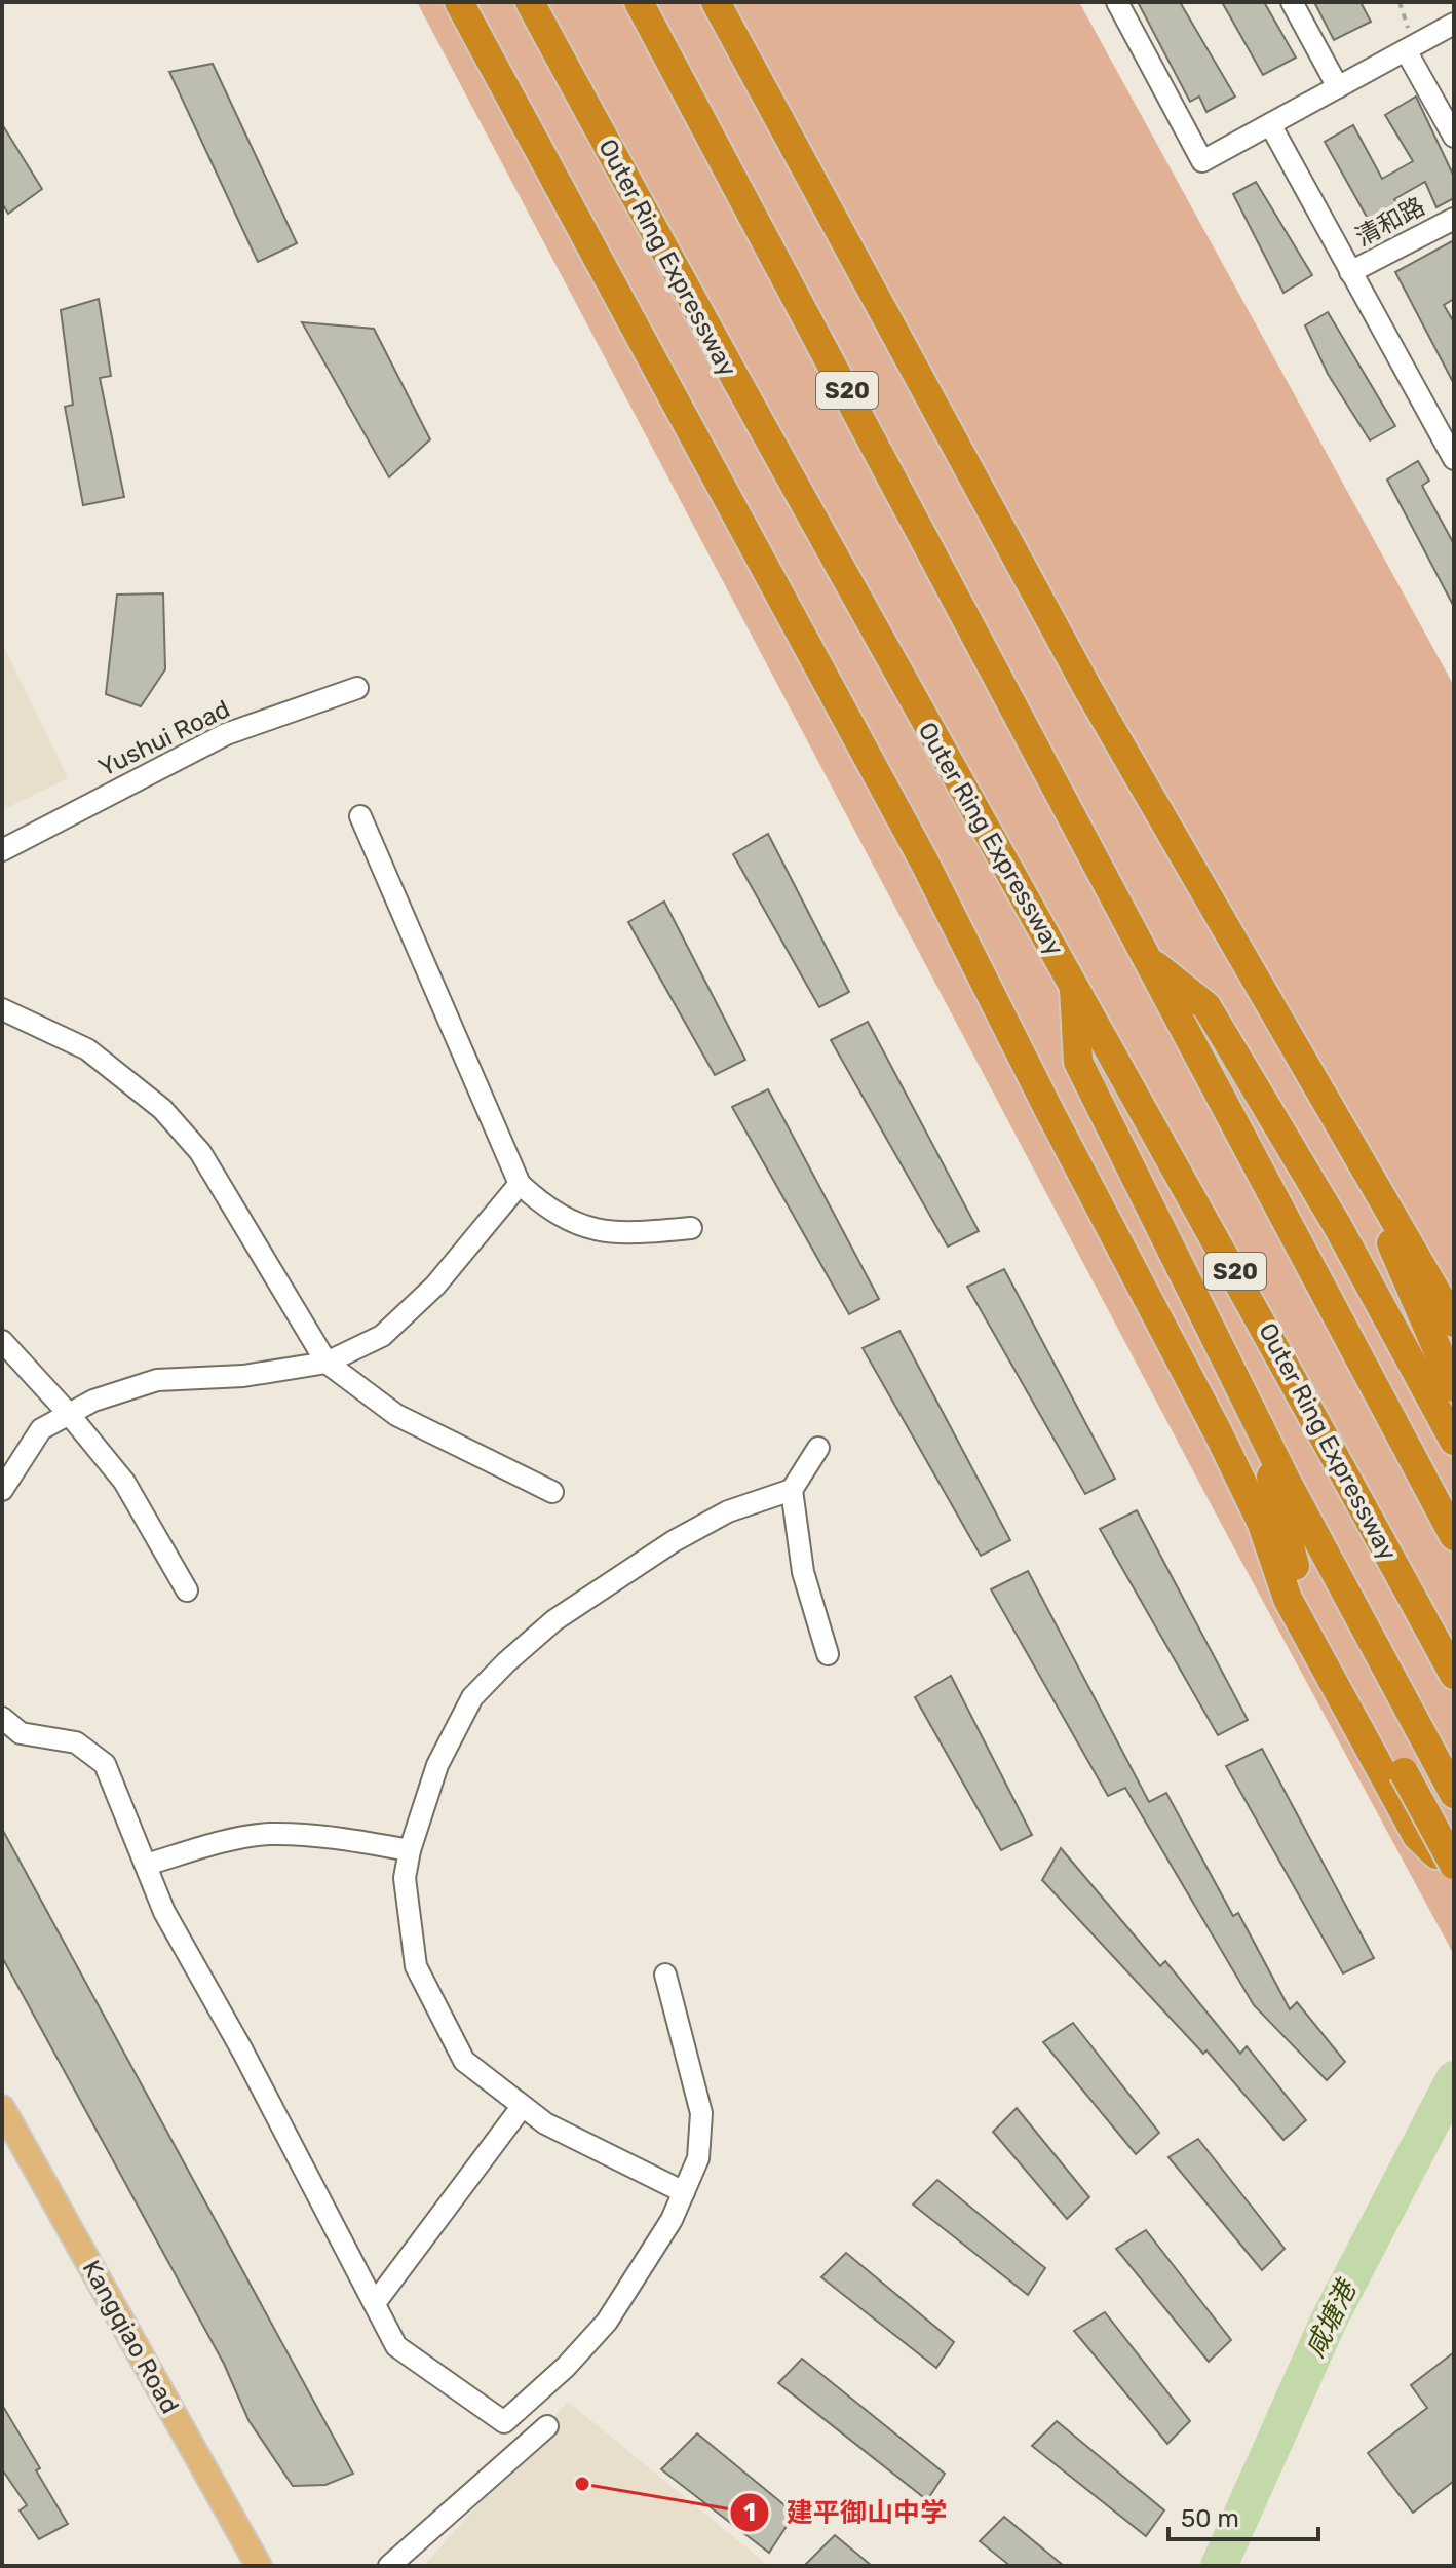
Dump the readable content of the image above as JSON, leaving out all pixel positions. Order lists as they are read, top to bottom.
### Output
{
  "streets": {
    "highway": ["Outer Ring Expressway", "S20"],
    "main road": ["Kangqiao Road"],
    "street": ["清和路", "Yushui Road"]
  },
  "water": ["咸塘港"],
  "places": ["建平御山中学"],
  "scale_bar": "50 m"
}
